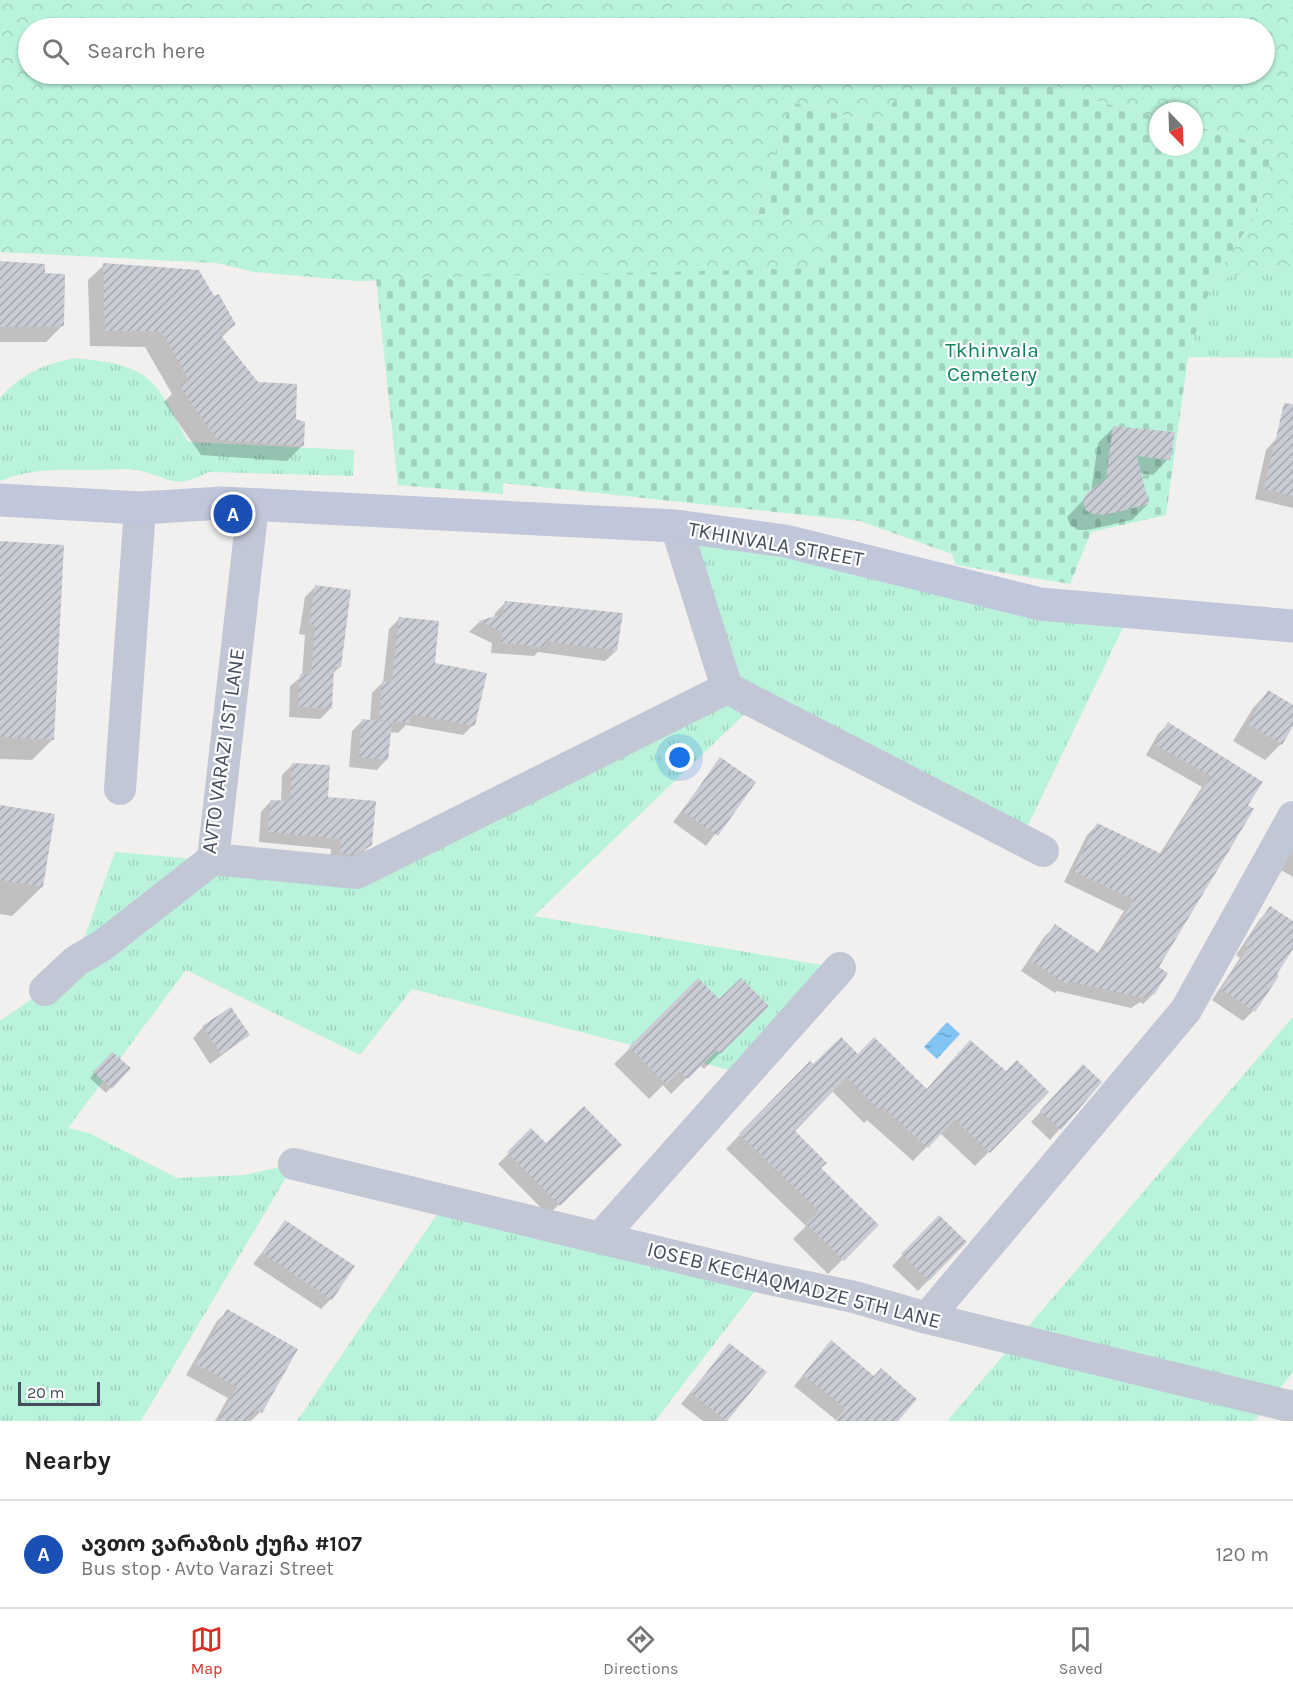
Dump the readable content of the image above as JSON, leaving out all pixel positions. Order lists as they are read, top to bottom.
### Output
{
  "streets": {
    "street": ["TKHINVALA STREET", "AVTO VARAZI 1ST LANE", "IOSEB KECHAQMADZE 5TH LANE"]
  },
  "crossings": [
    ["TKHINVALA STREET", "AVTO VARAZI 1ST LANE"]
  ],
  "parks": ["Tkhinvala Cemetery"],
  "scale_bar": "20 m",
  "north": "bottom right",
  "page": {
    "search": "Search here",
    "pins": "A",
    "scale": "20 m",
    "heading": "Nearby",
    "list": [
      {
        "mark": "A",
        "name": "ავთო ვარაზის ქუჩა #107",
        "note": "Bus stop · Avto Varazi Street",
        "value": "120 m"
      }
    ],
    "nav": ["Map", "Directions", "Saved"]
  }
}
